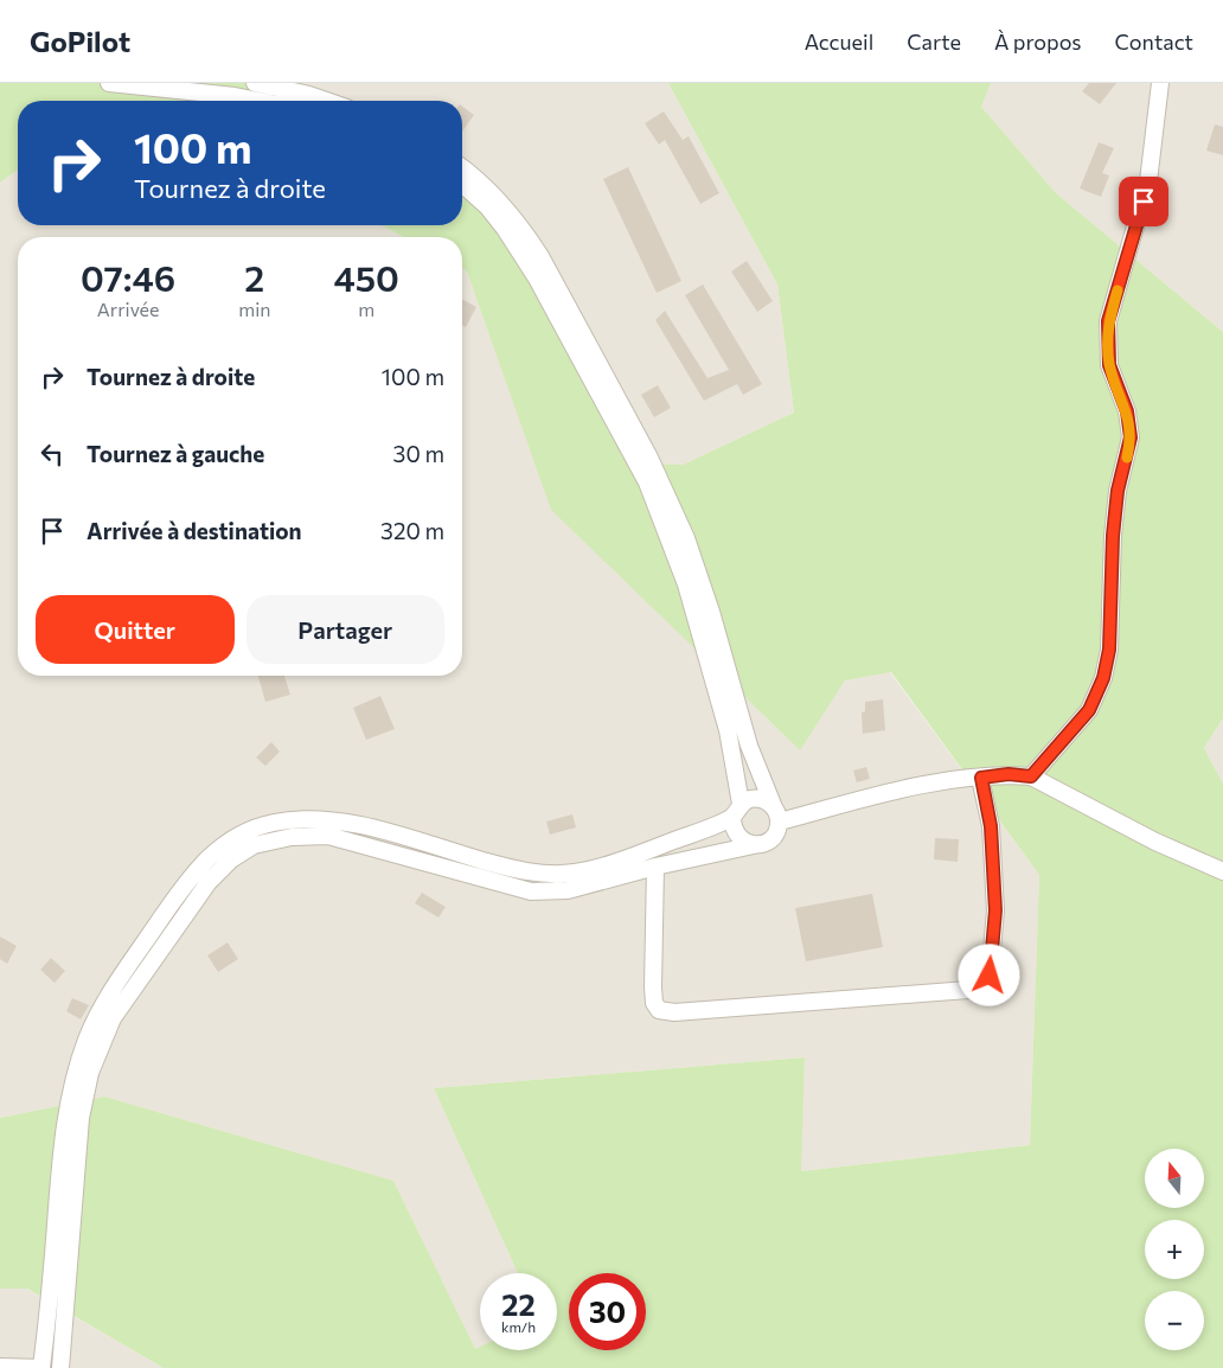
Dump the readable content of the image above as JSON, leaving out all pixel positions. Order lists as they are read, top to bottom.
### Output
{
  "north": "top",
  "page": {
    "header": "GoPilot",
    "nav": [
      "Accueil",
      "Carte",
      "À propos",
      "Contact"
    ],
    "turn": ["100 m", "Tournez à droite"],
    "eta": [
      "07:46",
      "Arrivée",
      "2",
      "min",
      "450",
      "m"
    ],
    "list": [
      {
        "name": "Tournez à droite",
        "value": "100 m"
      },
      {
        "name": "Tournez à gauche",
        "value": "30 m"
      },
      {
        "name": "Arrivée à destination",
        "value": "320 m"
      }
    ],
    "buttons": ["Quitter", "Partager"],
    "map_buttons": ["+", "−"],
    "speed": "22 km/h",
    "limit": "30"
  }
}
